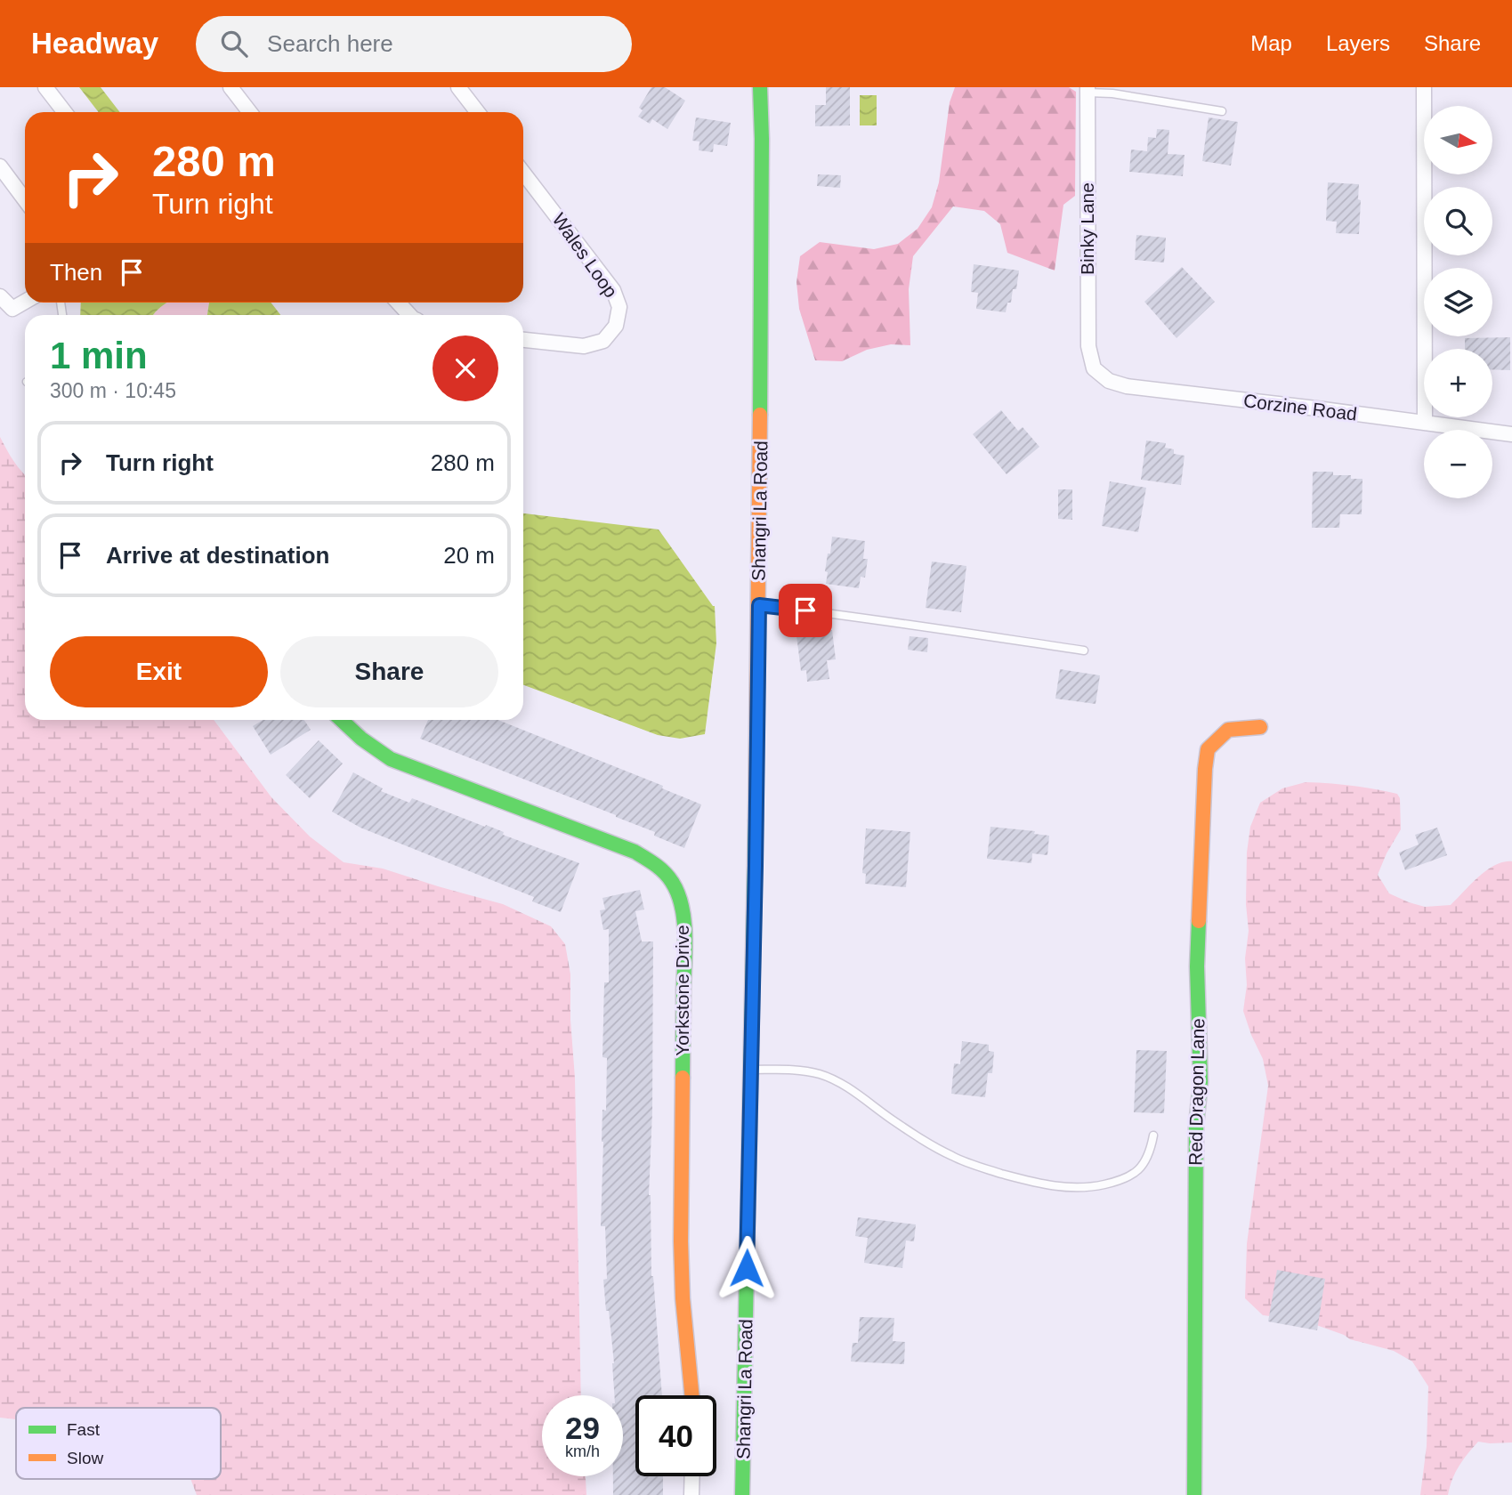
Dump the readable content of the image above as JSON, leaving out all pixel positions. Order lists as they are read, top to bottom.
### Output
{
  "streets": {
    "street": [
      "Binky Lane",
      "Wales Loop",
      "Corzine Road",
      "Shangri La Road",
      "Yorkstone Drive",
      "Red Dragon Lane"
    ]
  },
  "crossings": [
    ["Binky Lane", "Corzine Road"]
  ],
  "legend": ["Fast", "Slow"],
  "north": "right",
  "page": {
    "header": "Headway",
    "search": "Search here",
    "nav": ["Map", "Layers", "Share"],
    "map_buttons": ["+", "−"],
    "turn": ["280 m", "Turn right"],
    "then": "Then",
    "heading": ["1 min", "300 m · 10:45"],
    "list": [
      {
        "name": "Turn right",
        "value": "280 m"
      },
      {
        "name": "Arrive at destination",
        "value": "20 m"
      }
    ],
    "buttons": ["Exit", "Share"],
    "speed": "29 km/h",
    "limit": "40"
  }
}
